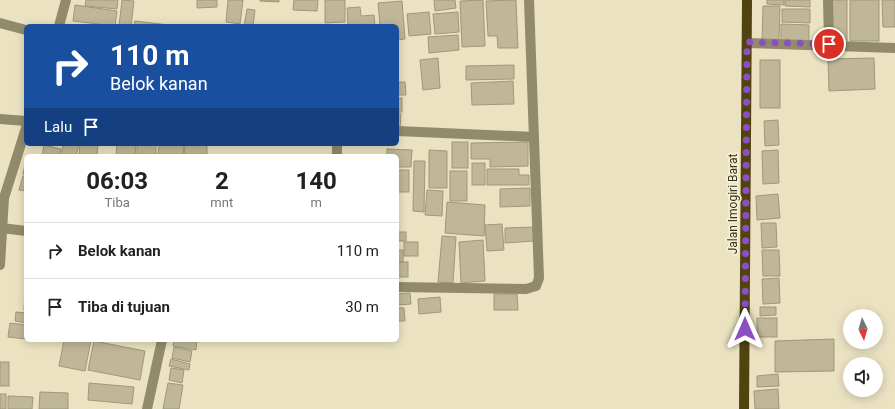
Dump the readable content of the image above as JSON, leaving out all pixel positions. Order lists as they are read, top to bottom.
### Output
{
  "streets": {
    "main road": ["Jalan Imogiri Barat"]
  },
  "north": "bottom",
  "page": {
    "turn": ["110 m", "Belok kanan"],
    "then": "Lalu",
    "eta": [
      "06:03",
      "Tiba",
      "2",
      "mnt",
      "140",
      "m"
    ],
    "list": [
      {
        "name": "Belok kanan",
        "value": "110 m"
      },
      {
        "name": "Tiba di tujuan",
        "value": "30 m"
      }
    ]
  }
}
